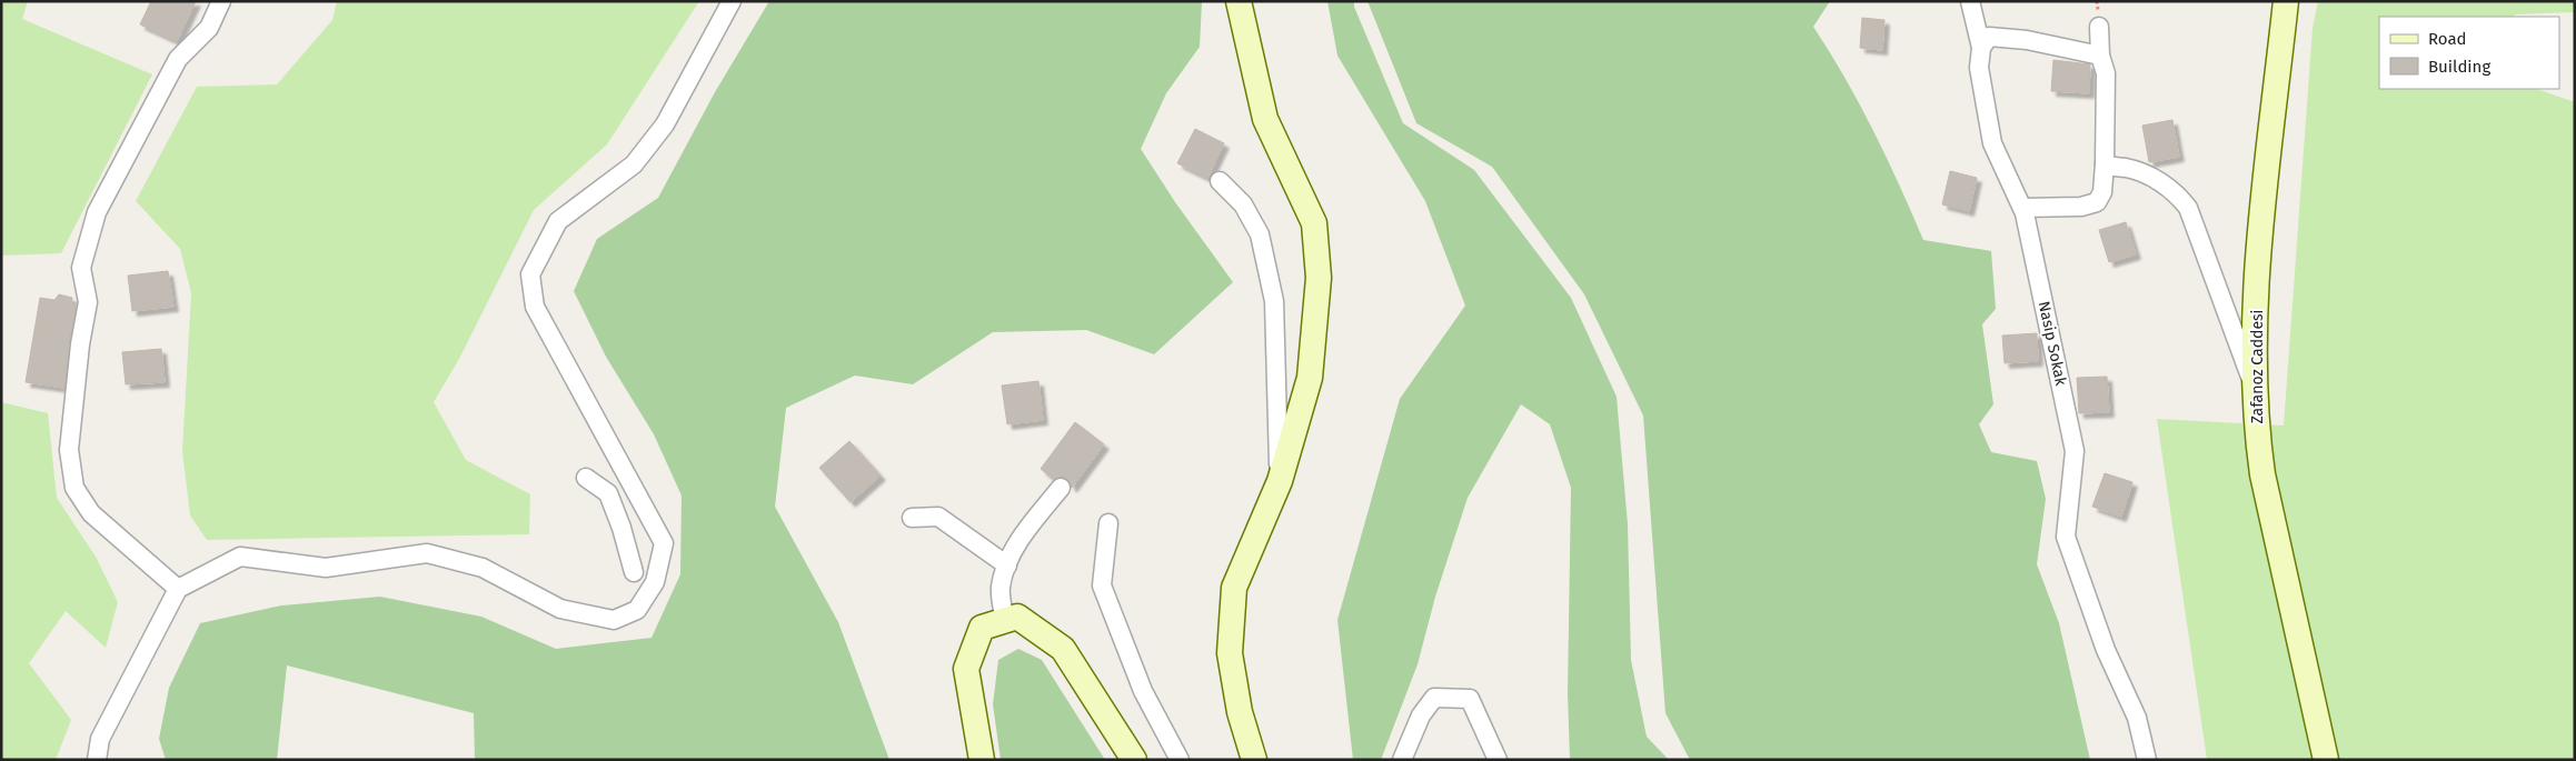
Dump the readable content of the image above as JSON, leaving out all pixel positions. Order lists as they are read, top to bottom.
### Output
{
  "streets": {
    "street": ["Nasip Sokak", "Zafanoz Caddesi"]
  },
  "legend": ["Road", "Building"]
}
